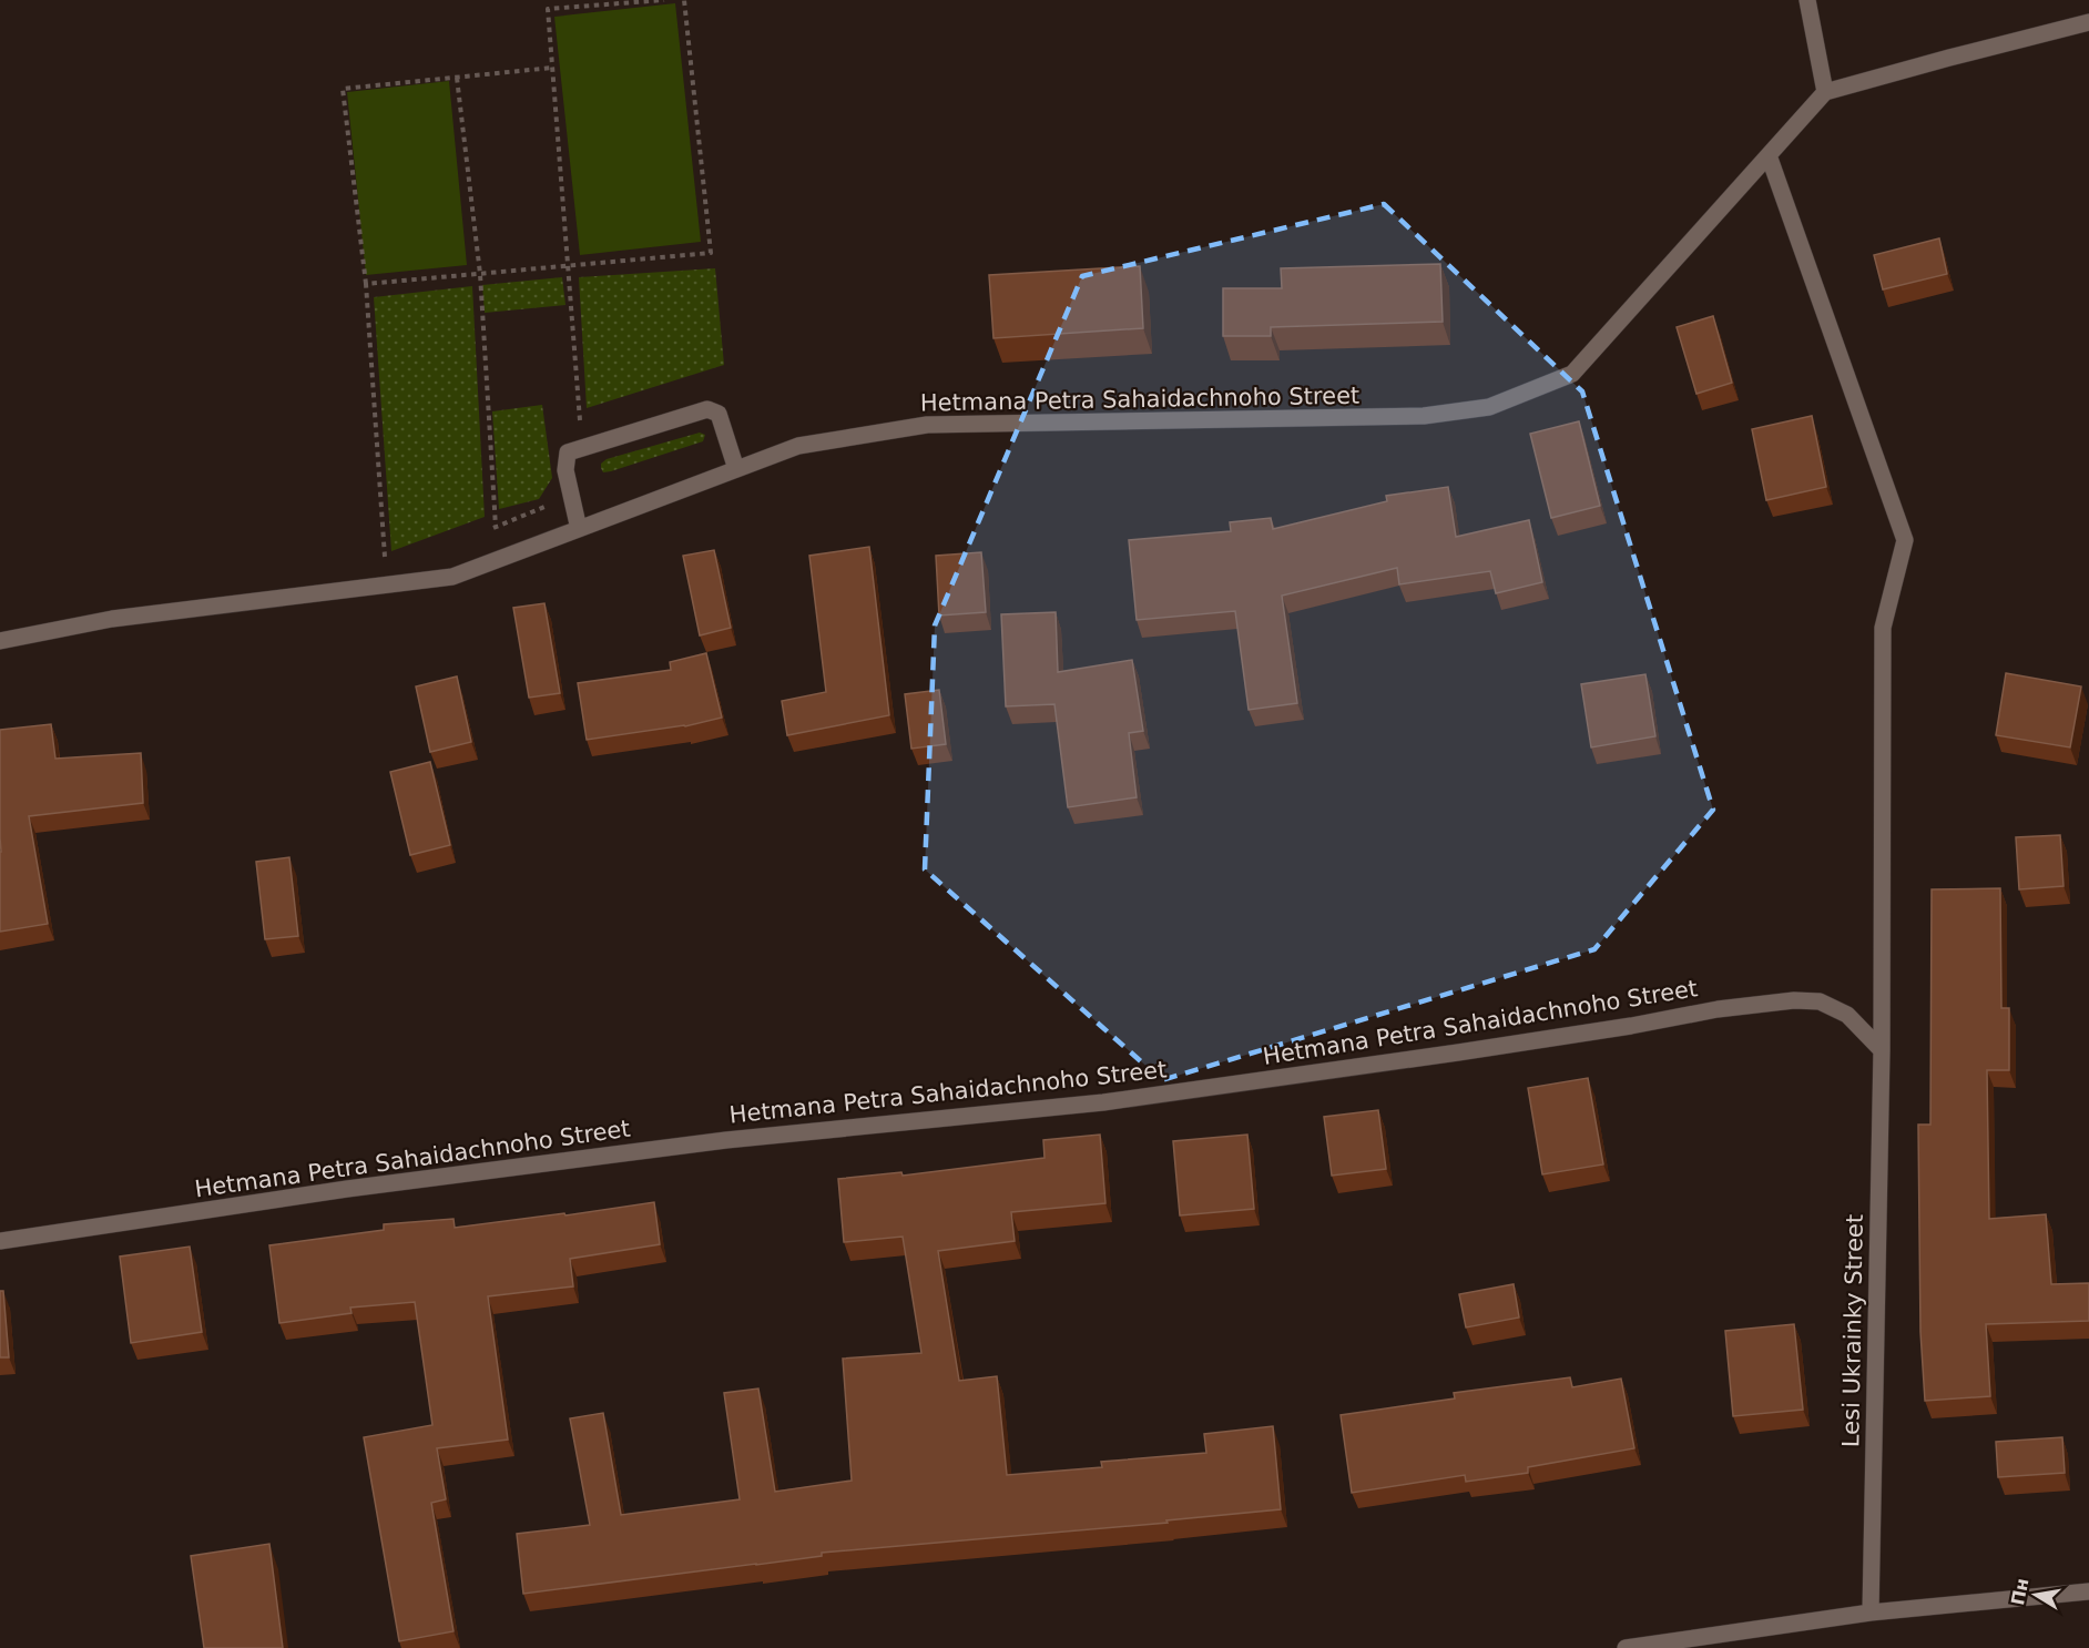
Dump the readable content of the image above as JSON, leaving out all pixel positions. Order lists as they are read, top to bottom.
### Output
{
  "streets": {
    "street": ["Hetmana Petra Sahaidachnoho Street", "Lesi Ukrainky Street"]
  },
  "crossings": [
    ["Hetmana Petra Sahaidachnoho Street", "Lesi Ukrainky Street"]
  ],
  "north": "left"
}
